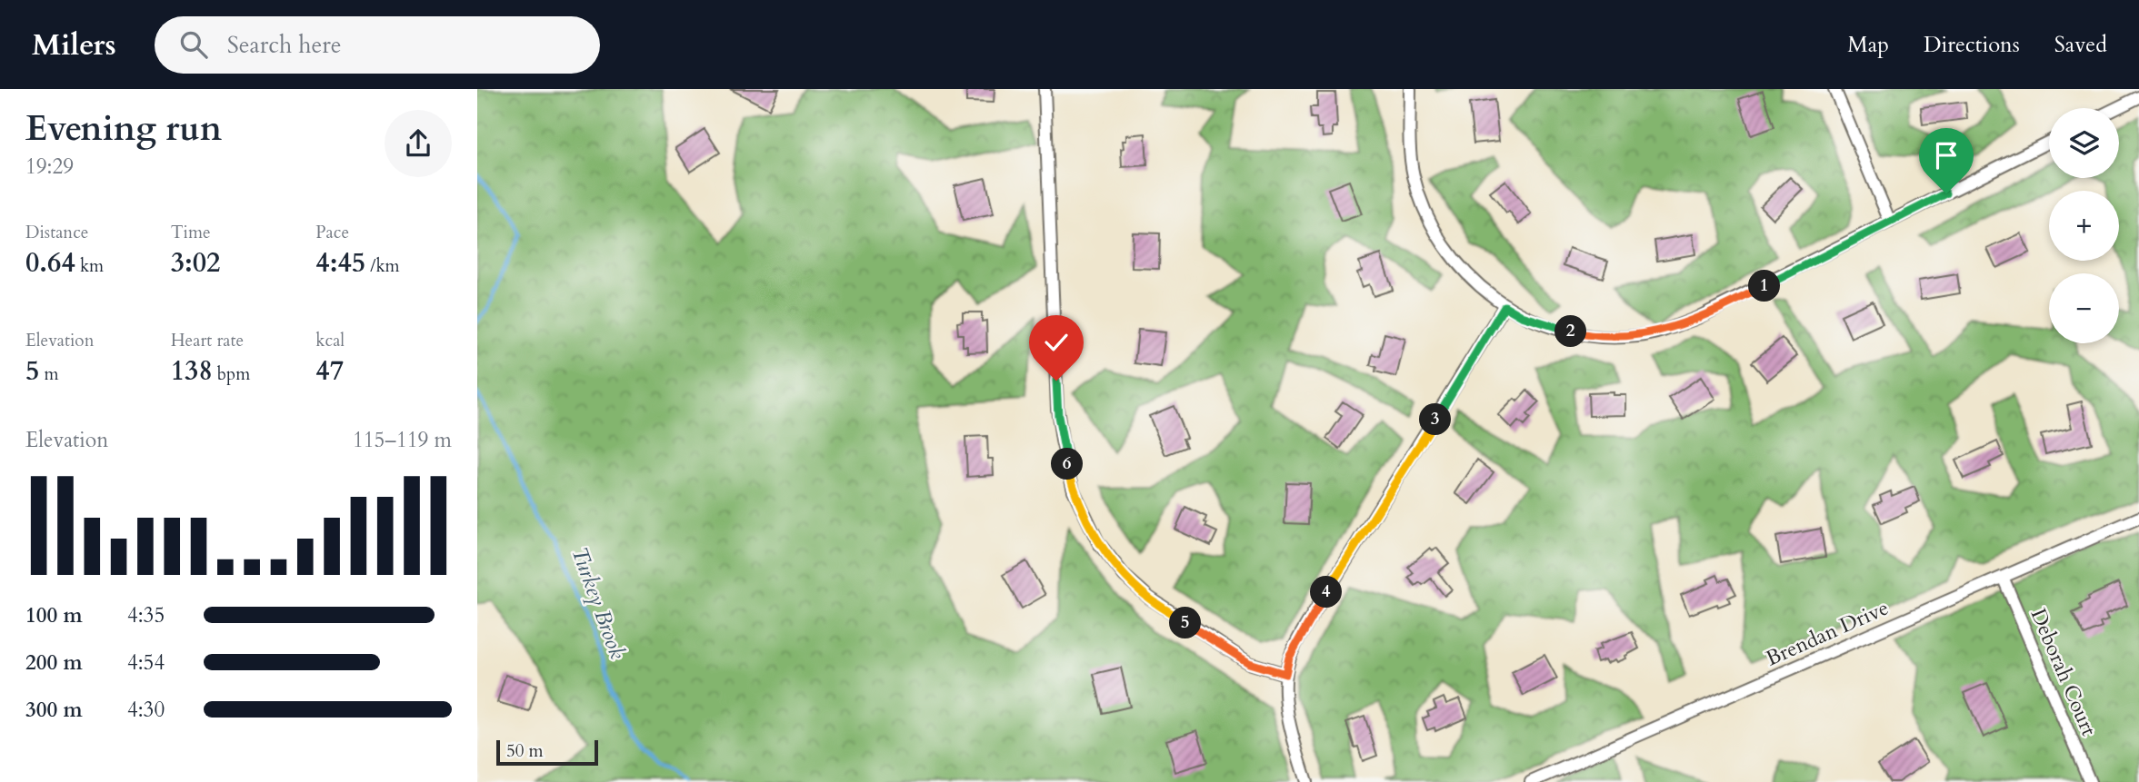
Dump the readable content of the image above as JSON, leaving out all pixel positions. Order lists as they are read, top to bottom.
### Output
{
  "streets": {
    "street": ["Brendan Drive", "Deborah Court"]
  },
  "crossings": [
    ["Brendan Drive", "Deborah Court"]
  ],
  "water": ["Turkey Brook"],
  "scale_bar": "50 m",
  "page": {
    "header": "Milers",
    "search": "Search here",
    "nav": ["Map", "Directions", "Saved"],
    "heading": ["Evening run", "19:29"],
    "map_buttons": ["+", "−"],
    "stats": [
      ["Distance", "0.64 km"],
      ["Time", "3:02"],
      ["Pace", "4:45 /km"],
      ["Elevation", "5 m"],
      ["Heart rate", "138 bpm"],
      ["kcal", "47"]
    ],
    "pins": [
      "1",
      "2",
      "3",
      "6",
      "4",
      "5"
    ],
    "chart": ["Elevation", "115–119 m"],
    "list": [
      {
        "name": "100 m",
        "note": "4:35"
      },
      {
        "name": "200 m",
        "note": "4:54"
      },
      {
        "name": "300 m",
        "note": "4:30"
      }
    ],
    "scale": "50 m"
  }
}
